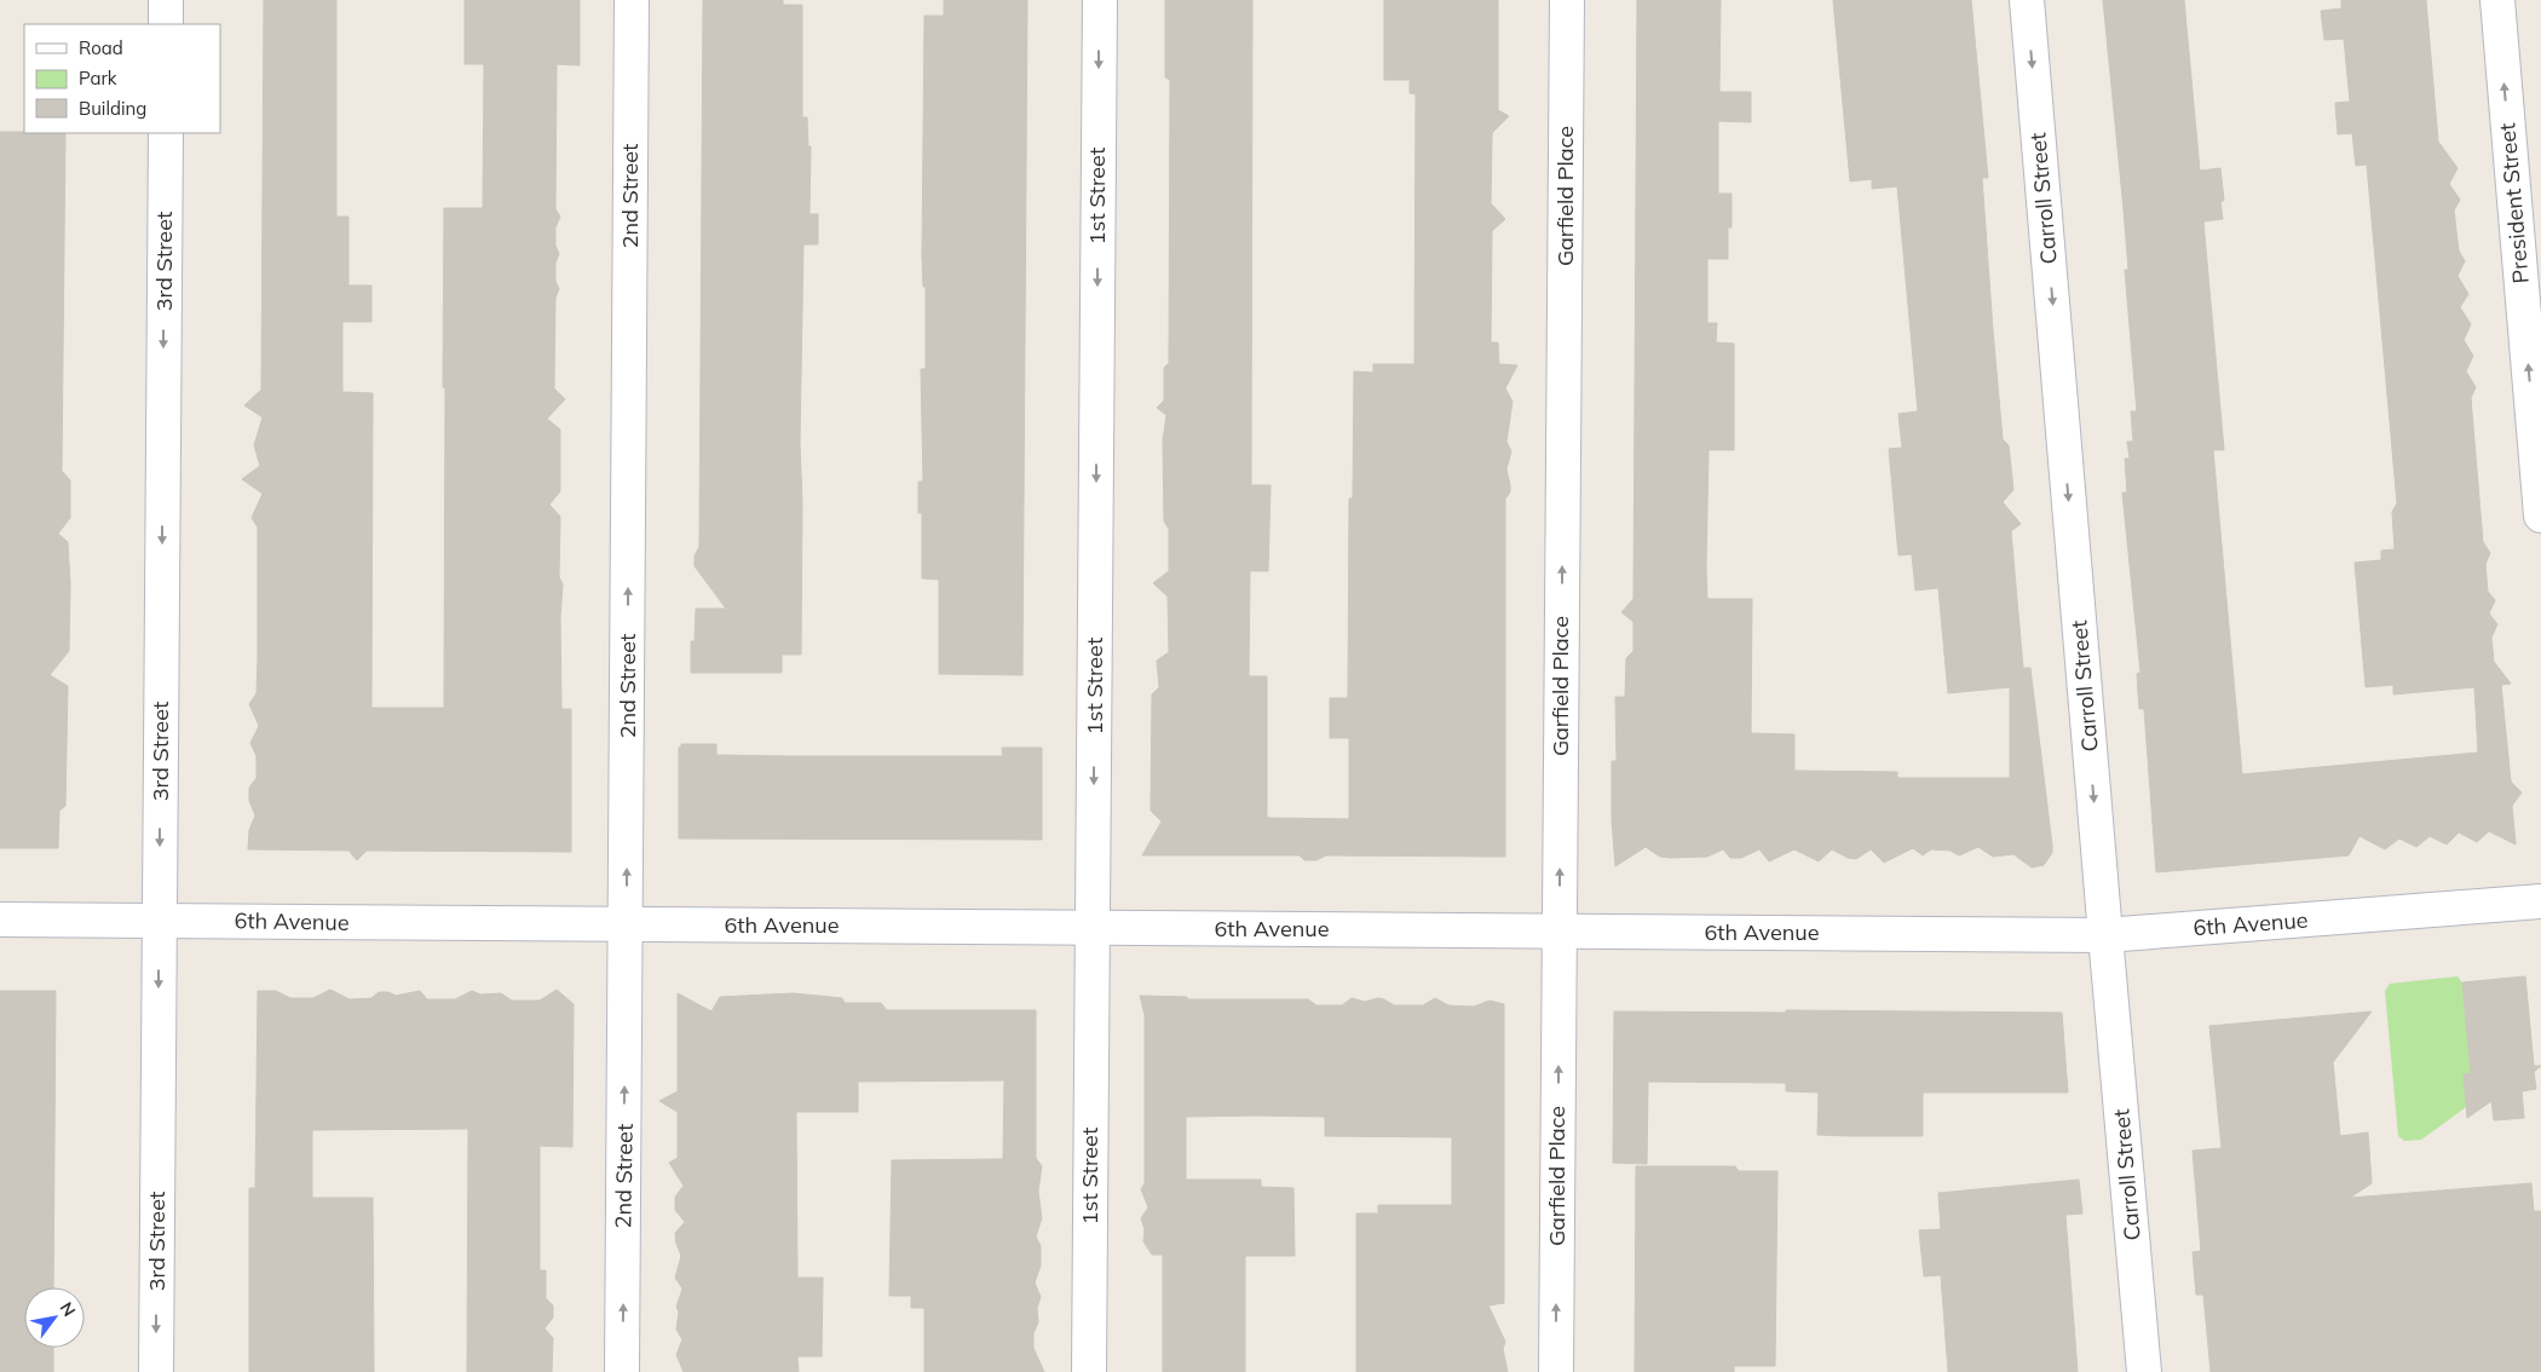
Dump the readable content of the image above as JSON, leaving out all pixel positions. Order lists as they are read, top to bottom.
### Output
{
  "streets": {
    "street": [
      "2nd Street",
      "1st Street",
      "Garfield Place",
      "Carroll Street",
      "President Street",
      "3rd Street",
      "6th Avenue"
    ]
  },
  "crossings": [
    ["2nd Street", "6th Avenue"],
    ["1st Street", "6th Avenue"],
    ["Garfield Place", "6th Avenue"],
    ["Carroll Street", "6th Avenue"],
    ["3rd Street", "6th Avenue"]
  ],
  "one_way": [
    "2nd Street",
    "1st Street",
    "Garfield Place",
    "Carroll Street",
    "President Street",
    "3rd Street"
  ],
  "legend": ["Road", "Park", "Building"],
  "north": "top right"
}
